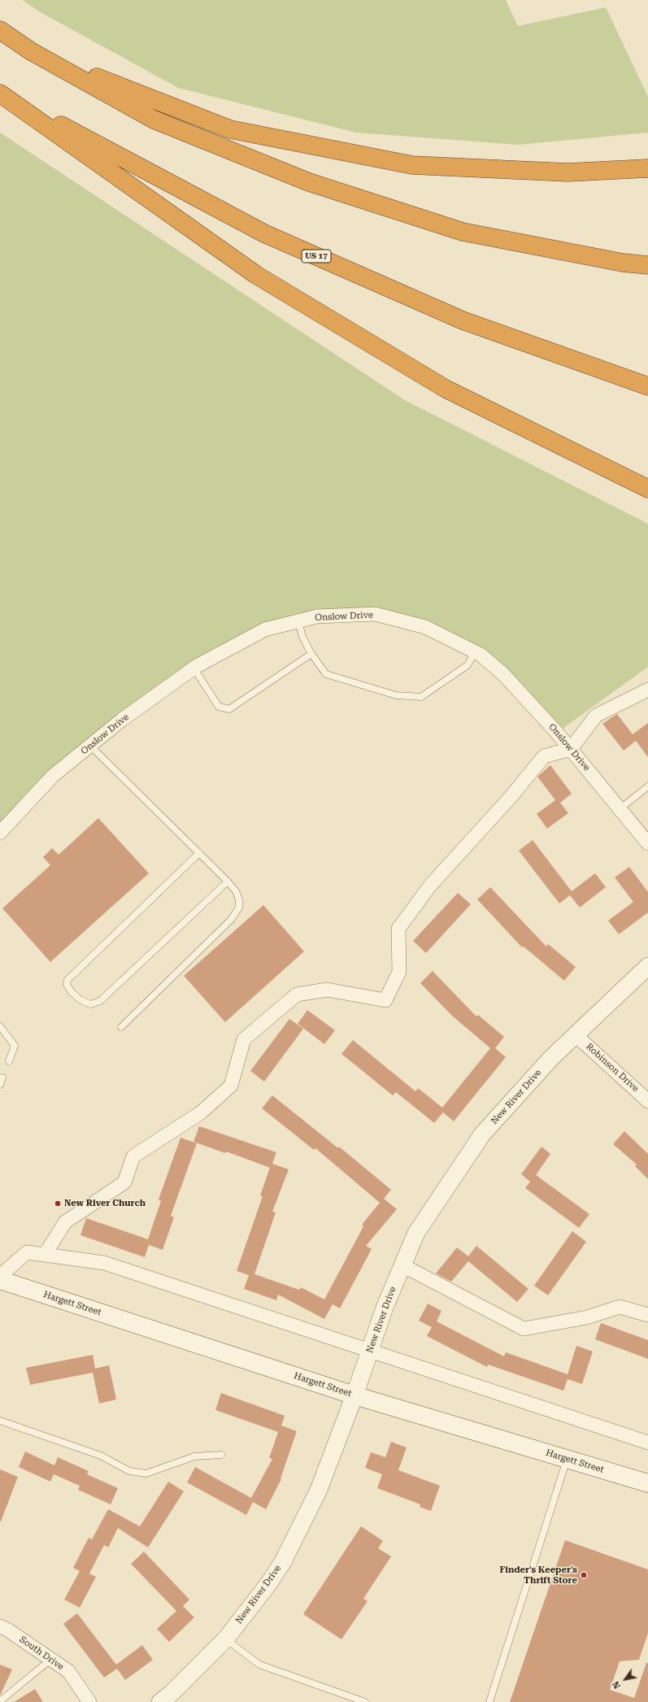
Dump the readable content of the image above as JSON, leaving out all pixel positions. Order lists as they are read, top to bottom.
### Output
{
  "streets": {
    "highway": ["US 17"],
    "main road": ["Hargett Street"],
    "street": [
      "Onslow Drive",
      "Robinson Drive",
      "New River Drive",
      "South Drive"
    ]
  },
  "crossings": [
    ["Robinson Drive", "New River Drive"],
    ["New River Drive", "Hargett Street"]
  ],
  "places": ["New River Church", "Finder's Keeper's Thrift Store"],
  "north": "bottom left"
}
